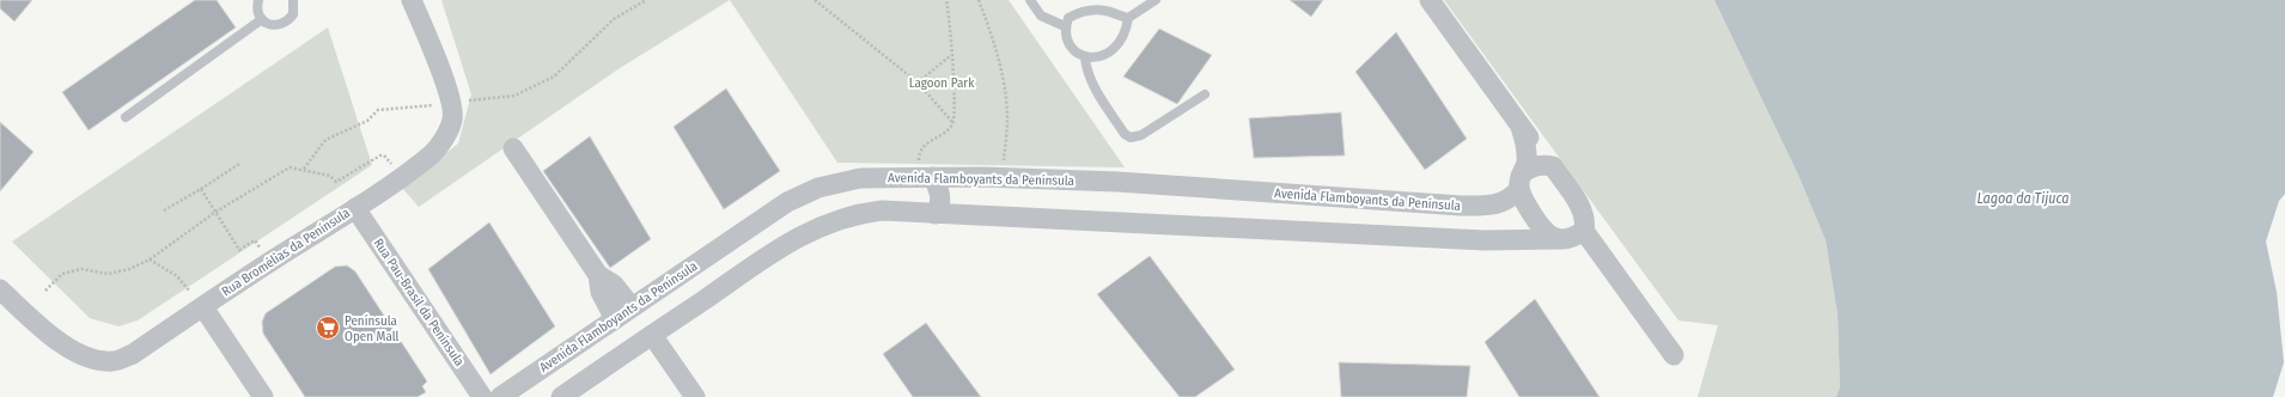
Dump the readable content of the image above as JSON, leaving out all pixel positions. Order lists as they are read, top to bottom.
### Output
{
  "streets": {
    "street": ["Avenida Flamboyants da Península", "Rua Bromélias da Península", "Rua Pau-Brasil da Península"]
  },
  "crossings": [
    ["Rua Bromélias da Península", "Rua Pau-Brasil da Península"]
  ],
  "water": ["Lagoa da Tijuca"],
  "parks": ["Lagoon Park"],
  "places": {
    "supermarket": ["Península Open Mall"]
  }
}
